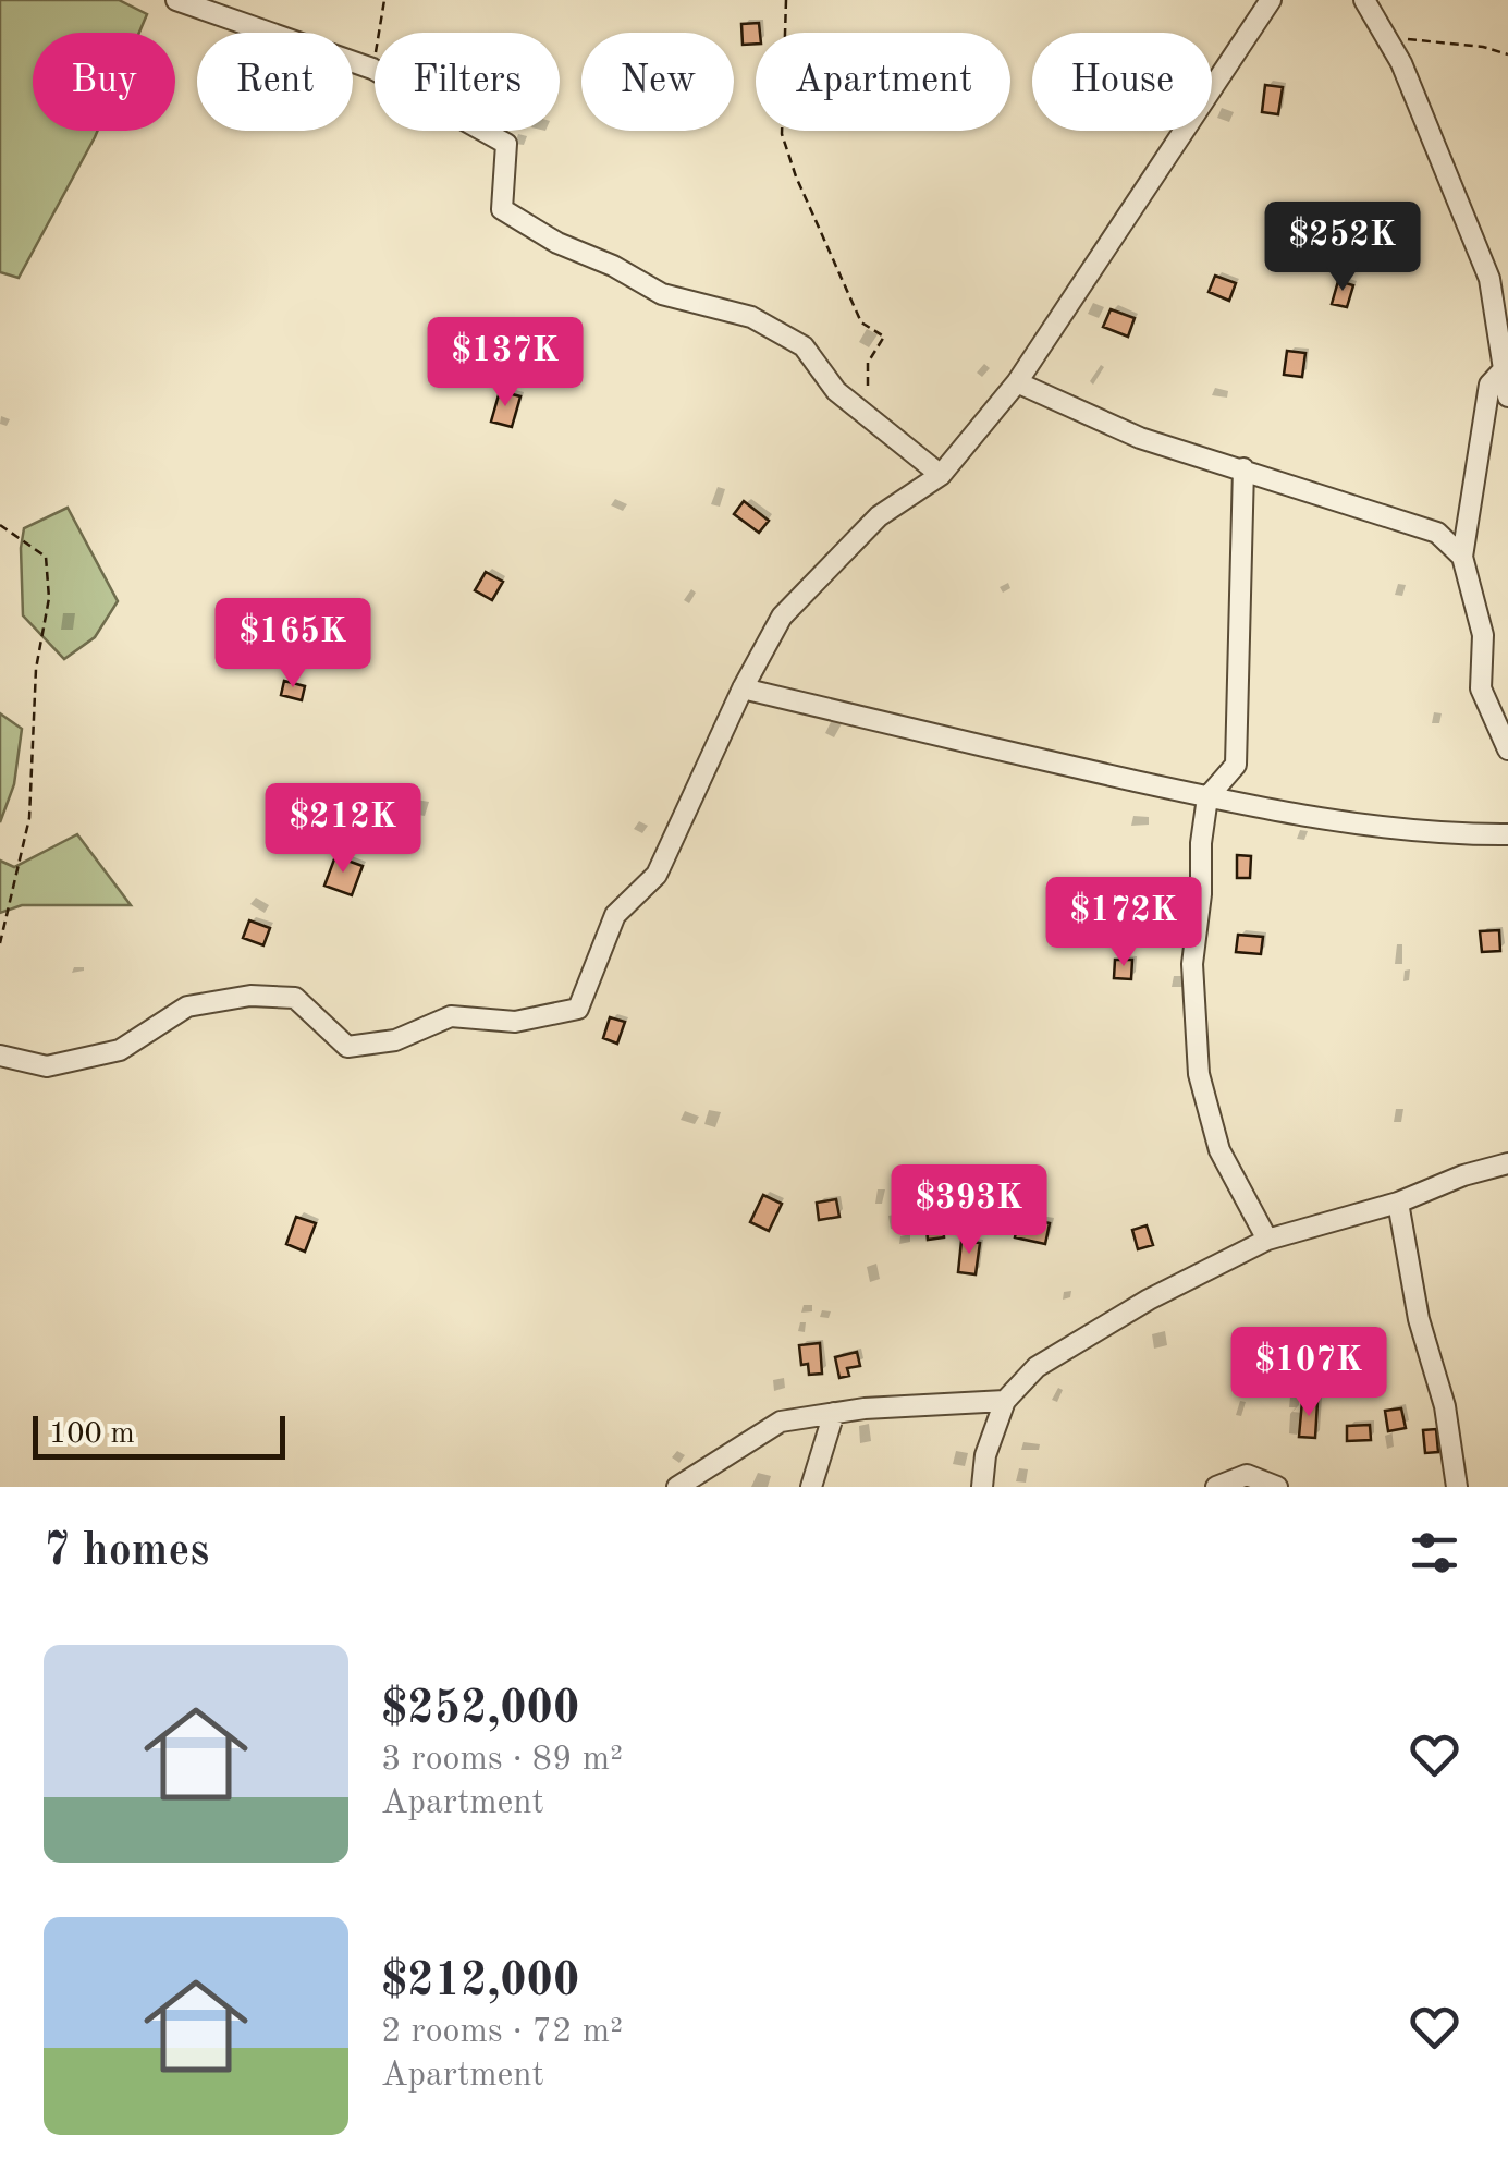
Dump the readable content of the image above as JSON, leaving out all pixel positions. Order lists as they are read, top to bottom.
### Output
{
  "scale_bar": "100 m",
  "page": {
    "chip": [
      "Buy",
      "Rent",
      "Filters",
      "New",
      "Apartment",
      "House"
    ],
    "price": [
      "$252K",
      "$137K",
      "$165K",
      "$212K",
      "$172K",
      "$393K",
      "$107K"
    ],
    "scale": "100 m",
    "heading": "7 homes",
    "list": [
      {
        "name": "$252,000",
        "note": "3 rooms · 89 m² · Apartment"
      },
      {
        "name": "$212,000",
        "note": "2 rooms · 72 m² · Apartment"
      }
    ]
  }
}
